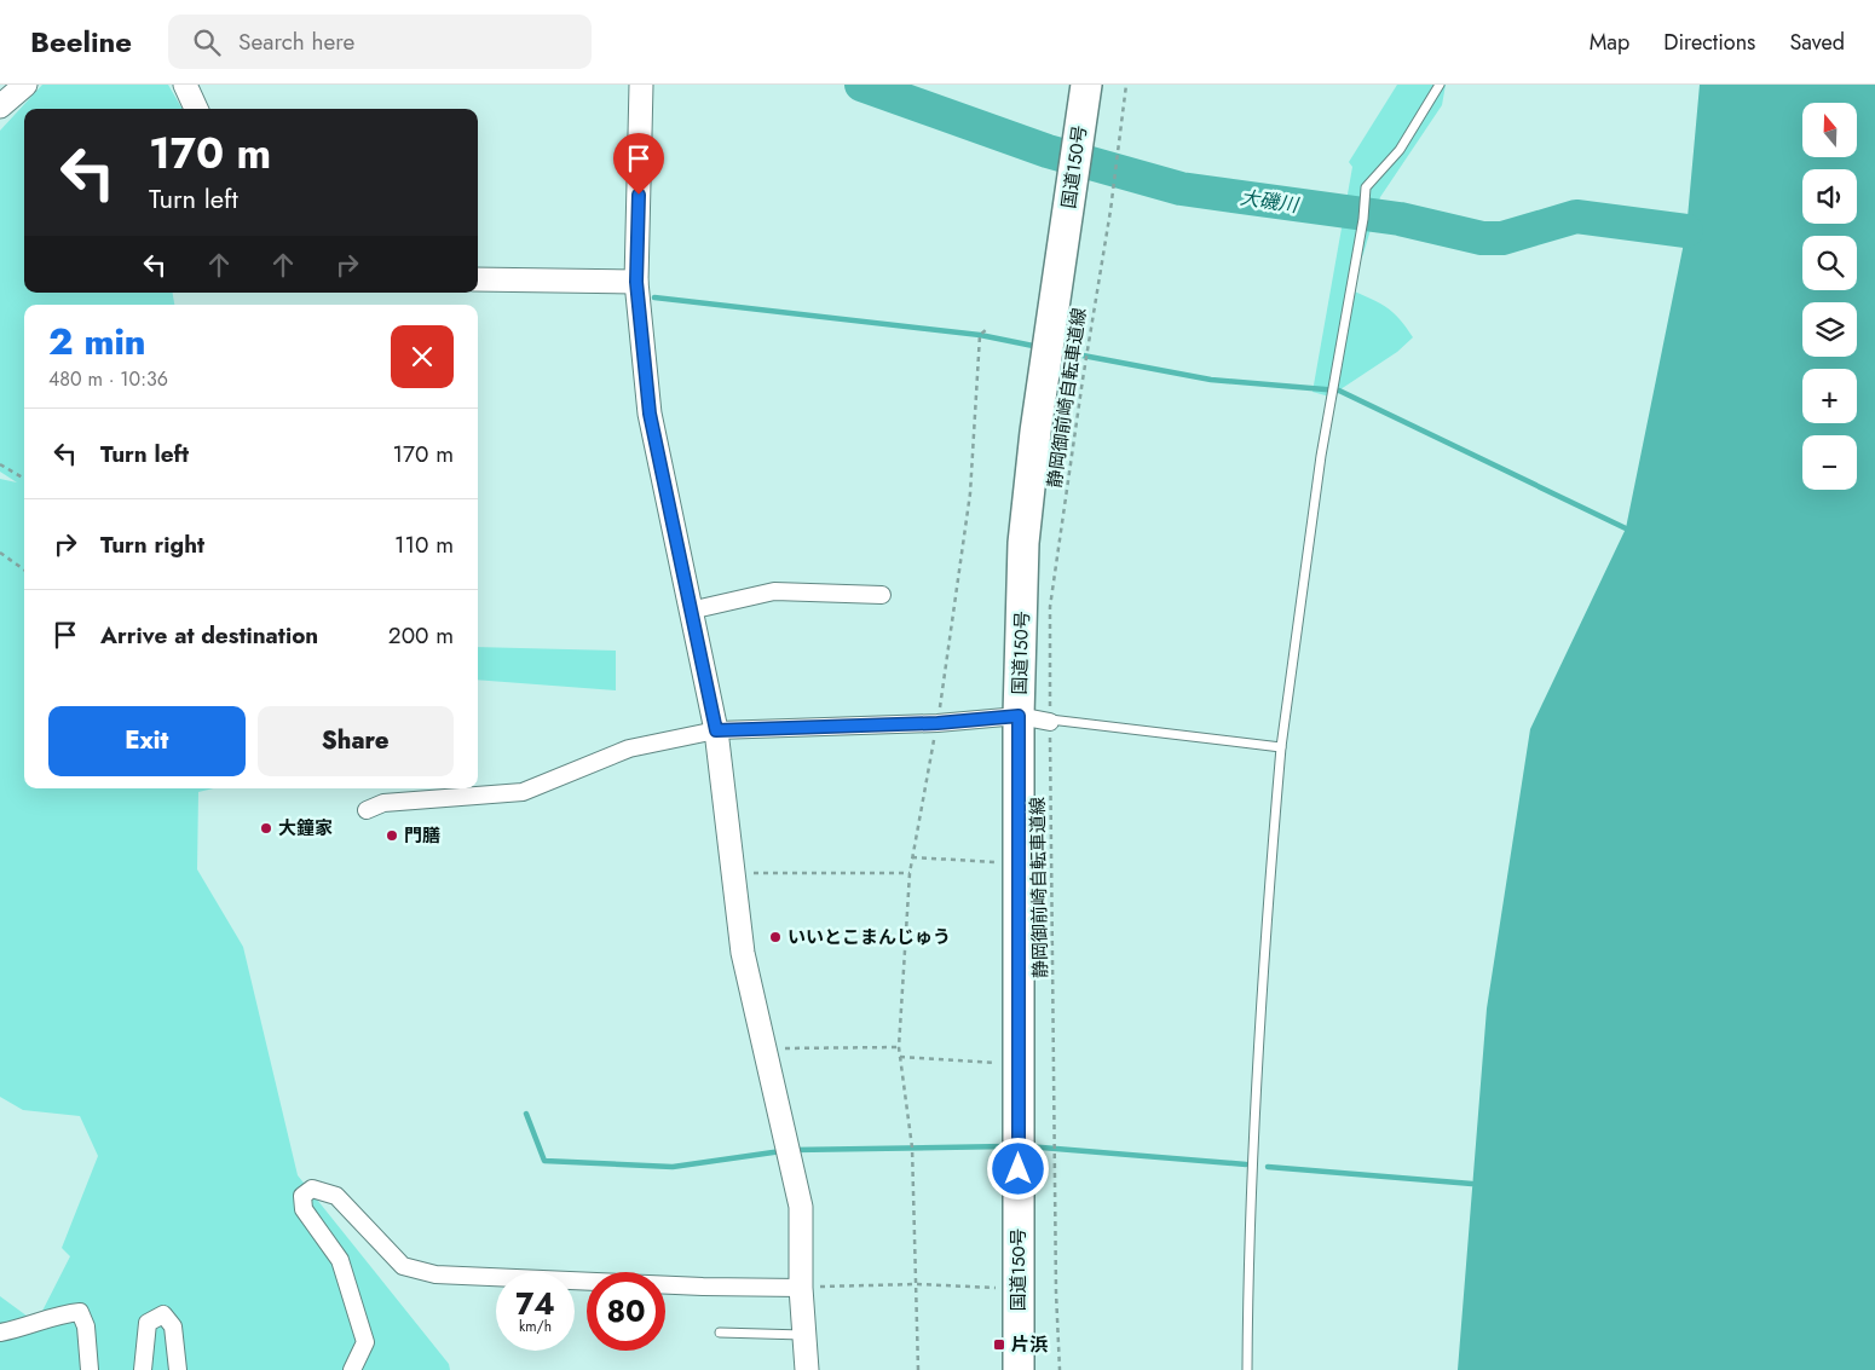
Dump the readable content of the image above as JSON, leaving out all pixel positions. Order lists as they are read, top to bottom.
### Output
{
  "streets": {
    "highway": ["国道150号"],
    "path": ["静岡御前崎自転車道線"]
  },
  "water": ["大磯川"],
  "places": {
    "other": ["大鐘家", "門膳", "いいとこまんじゅう"],
    "transit": ["片浜"]
  },
  "north": "top",
  "page": {
    "header": "Beeline",
    "search": "Search here",
    "nav": ["Map", "Directions", "Saved"],
    "map_buttons": ["+", "−"],
    "turn": ["170 m", "Turn left"],
    "heading": ["2 min", "480 m · 10:36"],
    "list": [
      {
        "name": "Turn left",
        "value": "170 m"
      },
      {
        "name": "Turn right",
        "value": "110 m"
      },
      {
        "name": "Arrive at destination",
        "value": "200 m"
      }
    ],
    "buttons": ["Exit", "Share"],
    "speed": "74 km/h",
    "limit": "80"
  }
}
